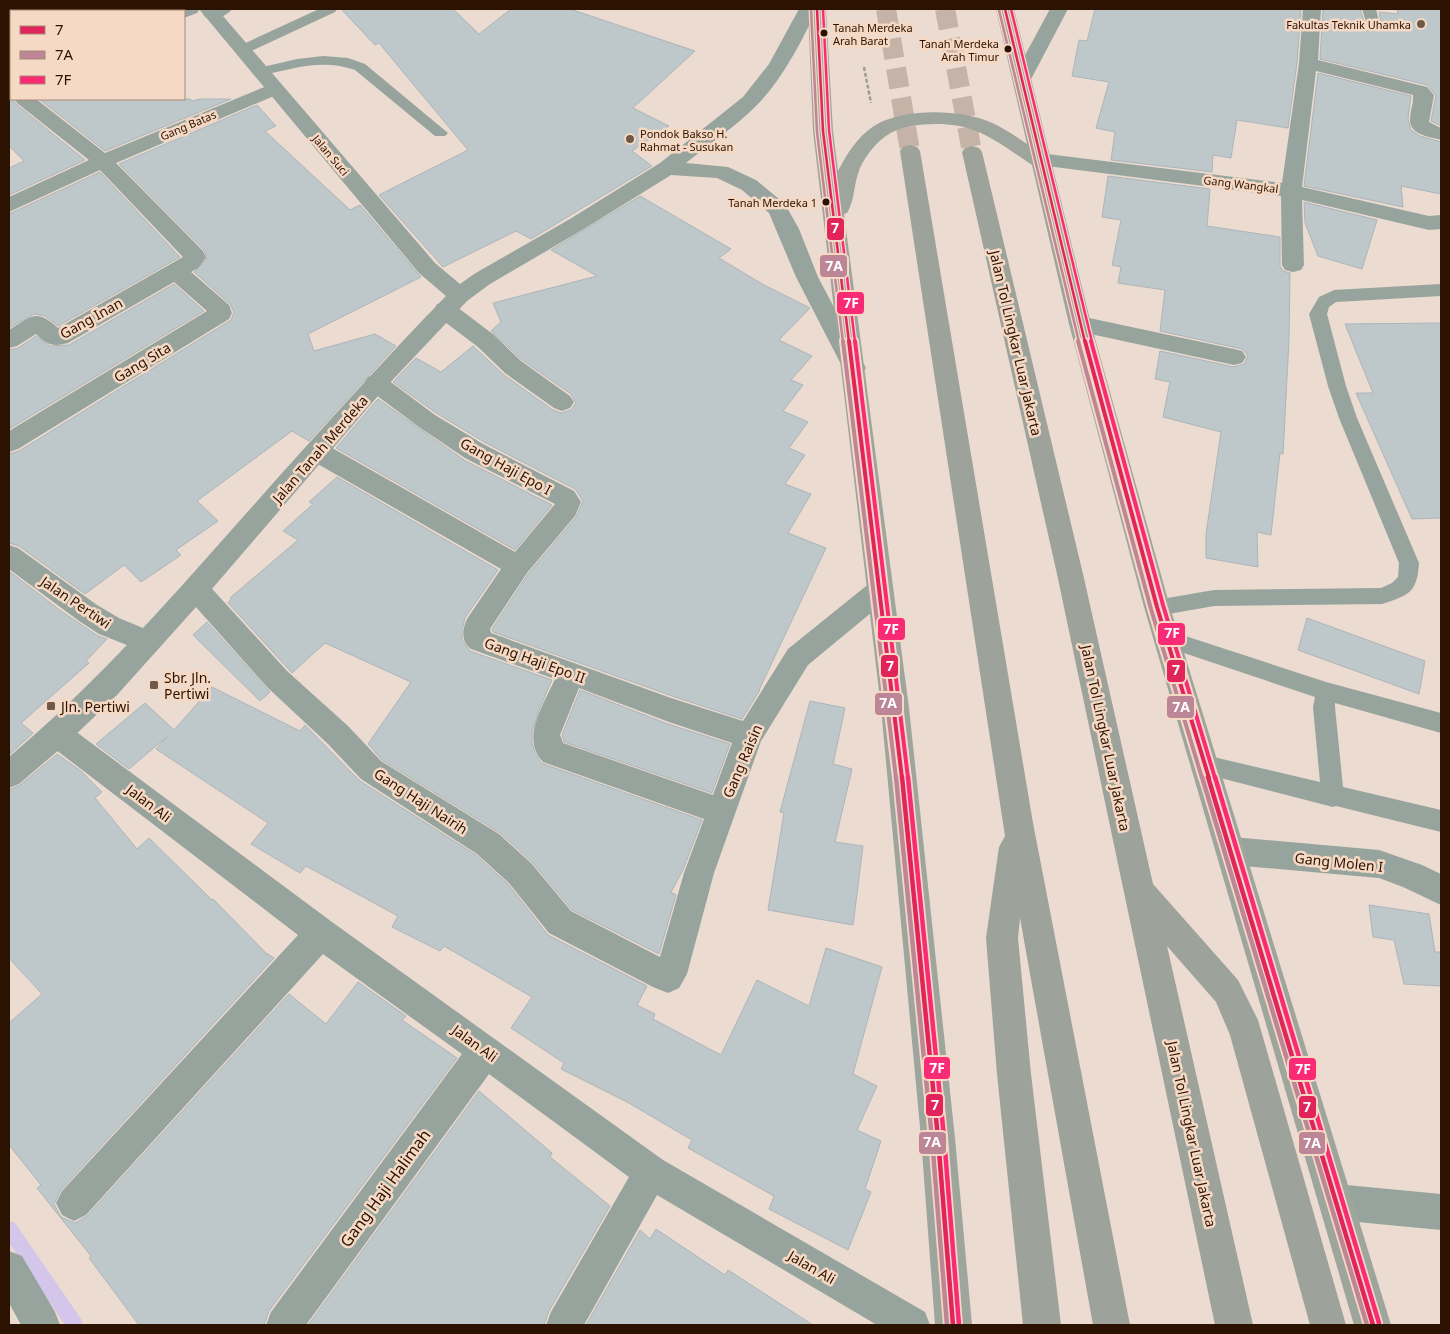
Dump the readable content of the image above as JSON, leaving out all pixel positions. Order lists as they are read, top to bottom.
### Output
{
  "streets": {
    "highway": ["Jalan Tol Lingkar Luar Jakarta"],
    "street": [
      "Gang Batas",
      "Jalan Suci",
      "Gang Wangkal",
      "Gang Inan",
      "Gang Sita",
      "Jalan Tanah Merdeka",
      "Gang Haji Epo I",
      "Jalan Pertiwi",
      "Gang Haji Epo II",
      "Gang Raisin",
      "Gang Haji Nairih",
      "Jalan Ali",
      "Gang Molen I",
      "Gang Haji Halimah"
    ]
  },
  "crossings": [
    ["Gang Batas", "Jalan Suci"],
    ["Jalan Suci", "Jalan Tanah Merdeka"],
    ["Gang Inan", "Gang Sita"],
    ["Jalan Tanah Merdeka", "Gang Haji Epo I"],
    ["Jalan Tanah Merdeka", "Jalan Pertiwi"],
    ["Jalan Tanah Merdeka", "Gang Haji Nairih"],
    ["Jalan Tanah Merdeka", "Jalan Ali"],
    ["Gang Haji Epo I", "Gang Haji Epo II"],
    ["Gang Haji Epo II", "Gang Raisin"],
    ["Gang Raisin", "Gang Haji Nairih"],
    ["Jalan Ali", "Gang Haji Halimah"]
  ],
  "places": {
    "other": [
      "Fakultas Teknik Uhamka",
      "Tanah Merdeka Arah Barat",
      "Tanah Merdeka Arah Timur",
      "Pondok Bakso H. Rahmat - Susukan",
      "Tanah Merdeka 1"
    ],
    "transit": ["Sbr. Jln. Pertiwi", "Jln. Pertiwi"]
  },
  "lines": ["transit line 7", "transit line 7A", "transit line 7F"],
  "legend": ["7", "7A", "7F"]
}
